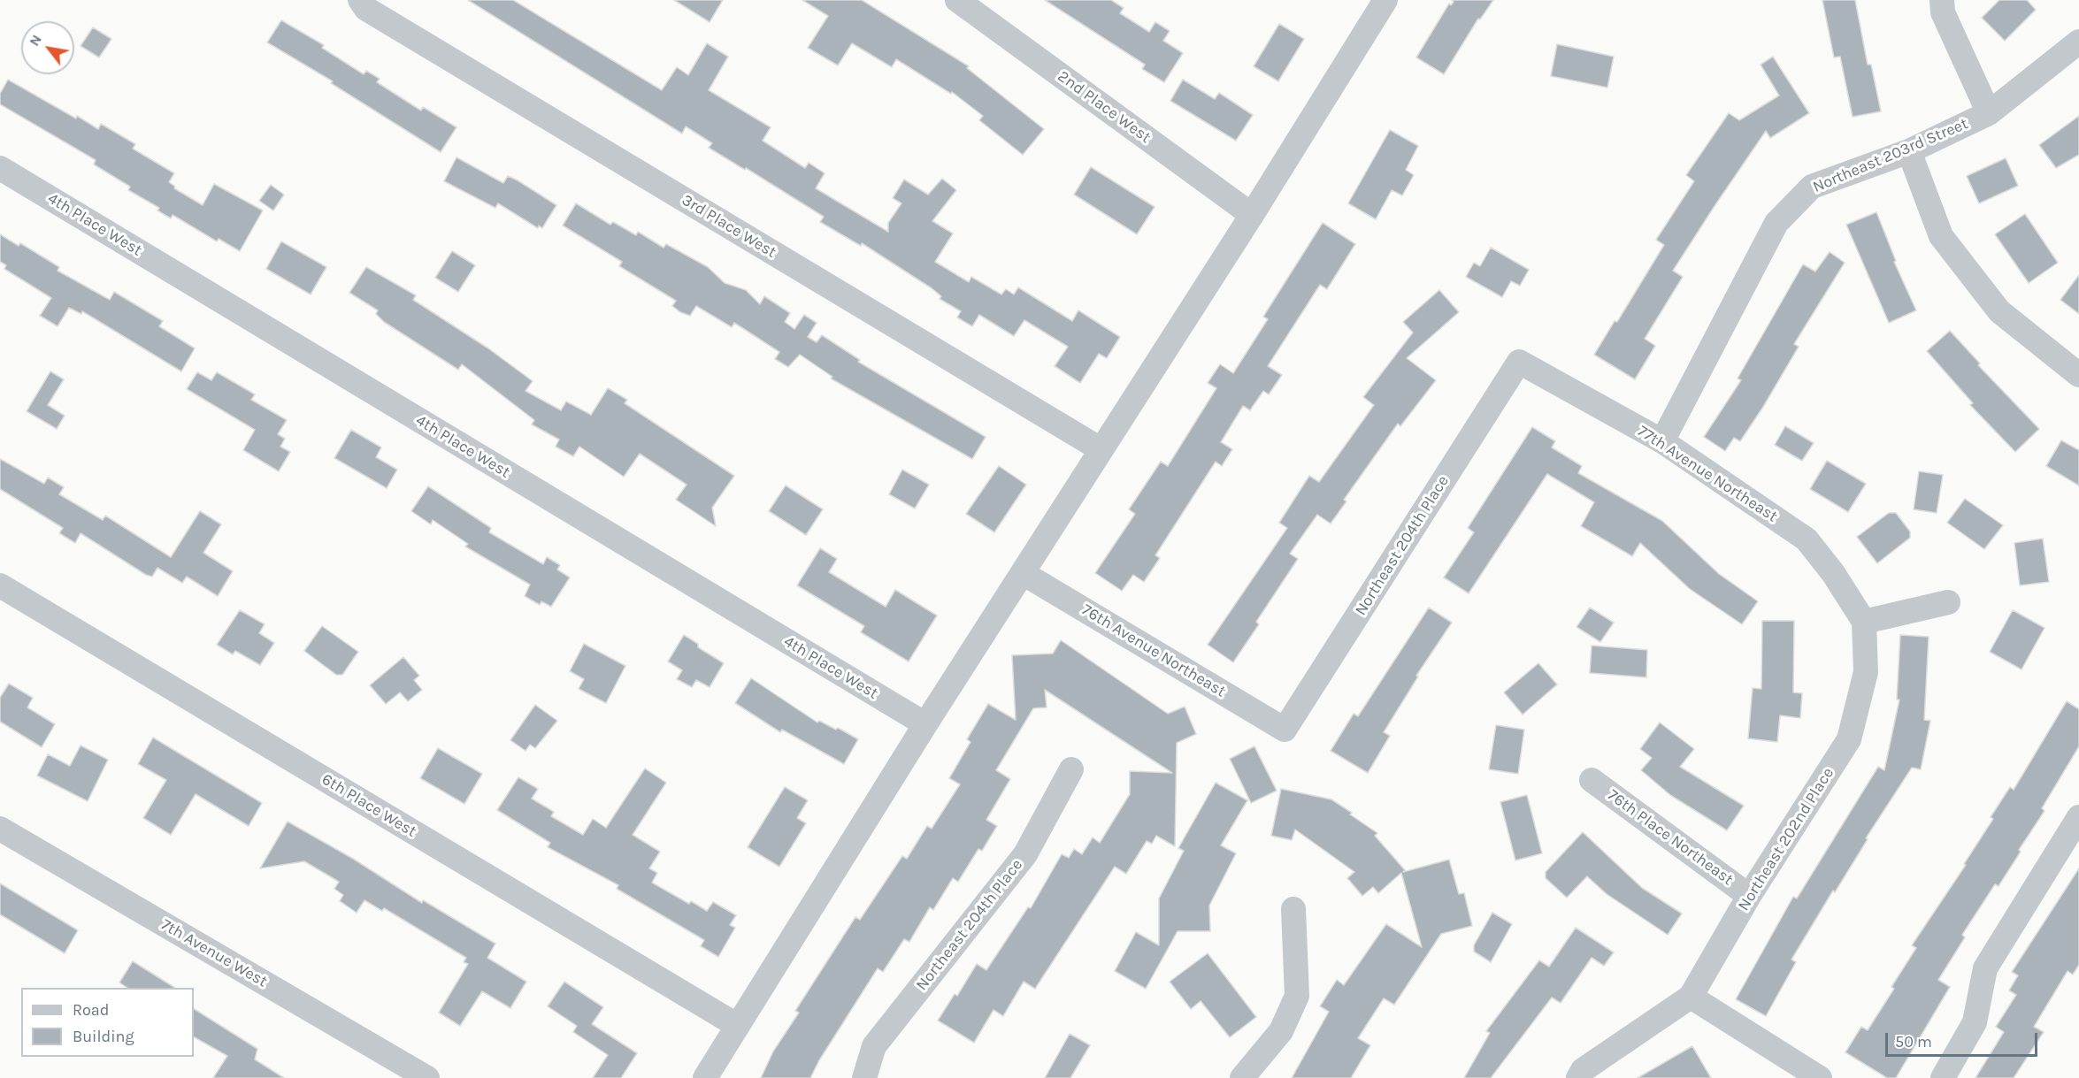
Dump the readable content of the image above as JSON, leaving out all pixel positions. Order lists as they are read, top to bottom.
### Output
{
  "streets": {
    "street": [
      "2nd Place West",
      "Northeast 203rd Street",
      "4th Place West",
      "3rd Place West",
      "77th Avenue Northeast",
      "Northeast 204th Place",
      "76th Avenue Northeast",
      "6th Place West",
      "76th Place Northeast",
      "Northeast 202nd Place",
      "7th Avenue West"
    ]
  },
  "crossings": [
    ["Northeast 203rd Street", "77th Avenue Northeast"],
    ["77th Avenue Northeast", "Northeast 204th Place"],
    ["77th Avenue Northeast", "Northeast 202nd Place"],
    ["Northeast 204th Place", "76th Avenue Northeast"],
    ["76th Place Northeast", "Northeast 202nd Place"]
  ],
  "legend": ["Road", "Building"],
  "scale_bar": "50 m",
  "north": "top left"
}
